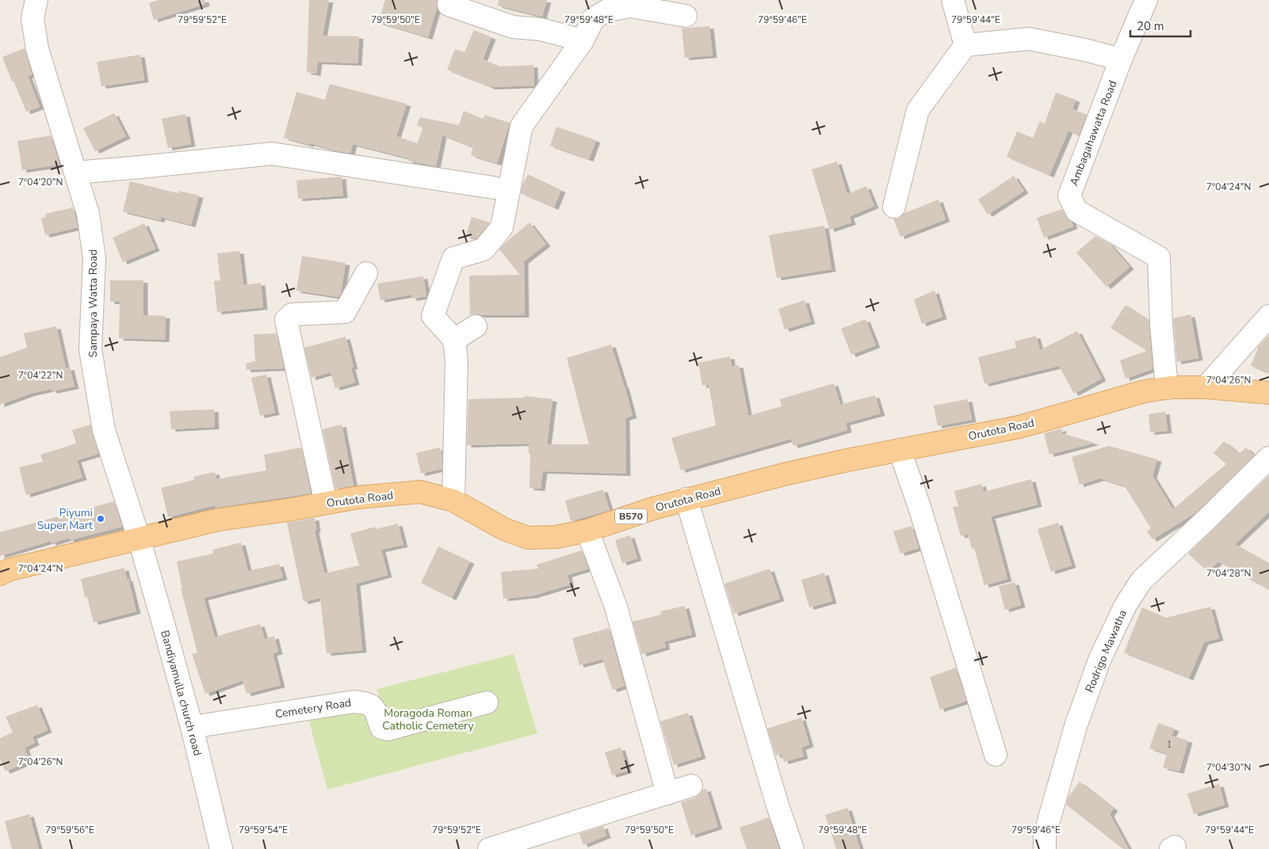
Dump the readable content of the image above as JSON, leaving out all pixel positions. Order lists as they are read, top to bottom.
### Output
{
  "streets": {
    "main road": ["Orutota Road", "B570"],
    "street": [
      "Ambagahawatta Road",
      "Sampaya Watta Road",
      "Rodrigo Mawatha",
      "Bandiyamulla church road",
      "Cemetery Road"
    ]
  },
  "crossings": [
    ["Ambagahawatta Road", "Orutota Road"],
    ["Sampaya Watta Road", "Orutota Road"],
    ["Sampaya Watta Road", "Bandiyamulla church road"],
    ["Orutota Road", "Bandiyamulla church road"],
    ["Bandiyamulla church road", "Cemetery Road"]
  ],
  "parks": ["Moragoda Roman Catholic Cemetery"],
  "places": ["Piyumi Super Mart"],
  "house_numbers": ["1"],
  "scale_bar": "20 m",
  "coordinates": [
    "79°59'52\"E",
    "79°59'50\"E",
    "79°59'48\"E",
    "79°59'46\"E",
    "79°59'44\"E",
    "7°04'20\"N",
    "7°04'24\"N",
    "7°04'22\"N",
    "7°04'26\"N",
    "7°04'28\"N",
    "7°04'30\"N",
    "79°59'56\"E",
    "79°59'54\"E"
  ]
}
